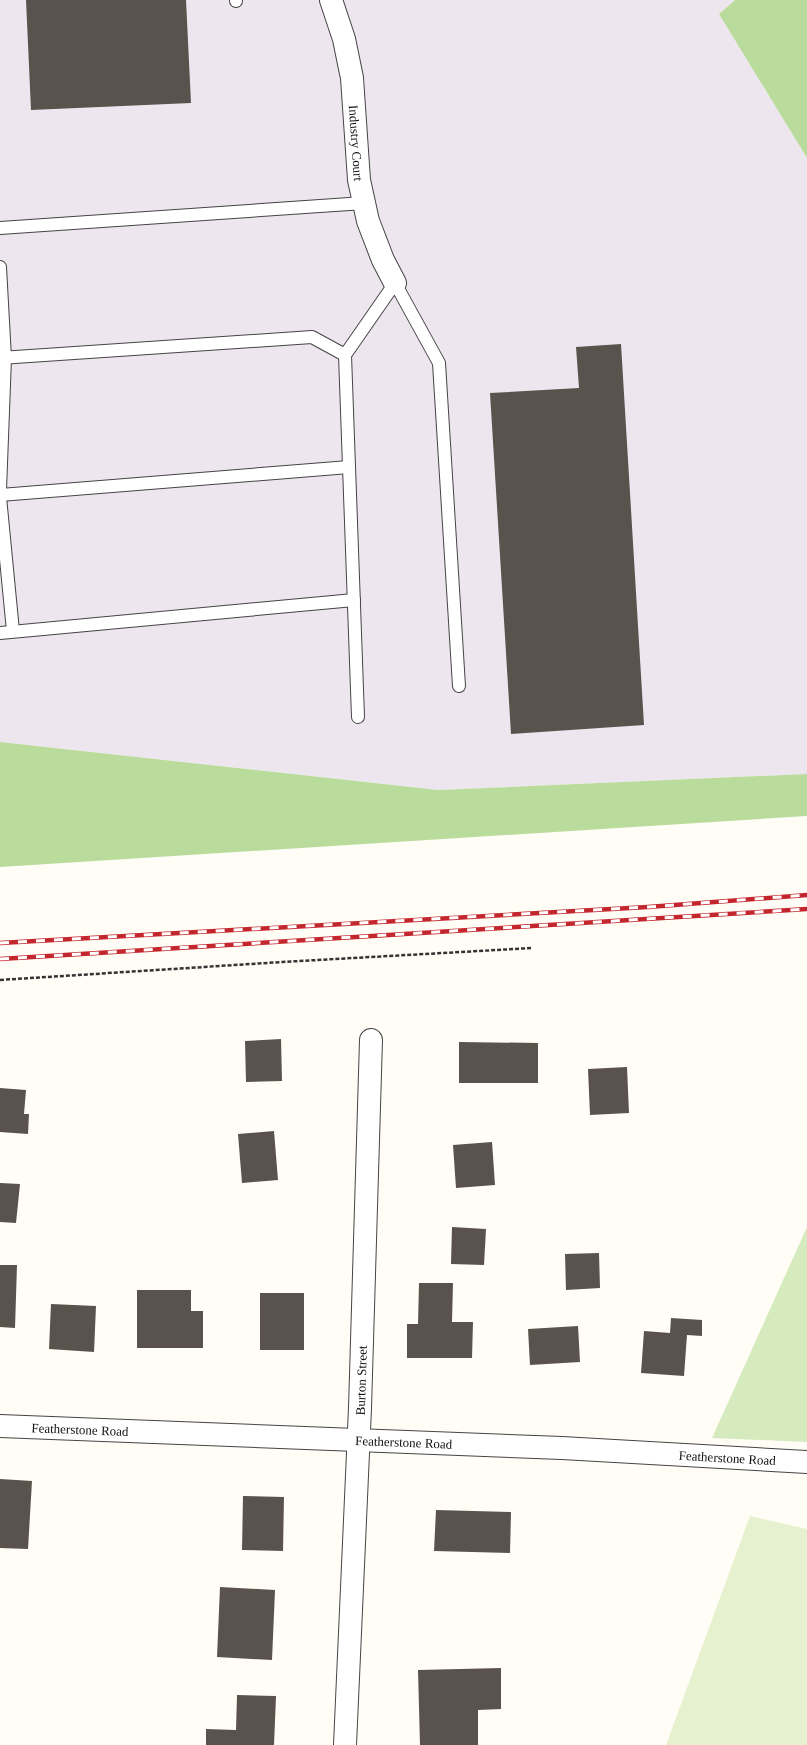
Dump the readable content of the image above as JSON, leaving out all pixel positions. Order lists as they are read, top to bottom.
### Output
{
  "streets": {
    "street": ["Industry Court", "Burton Street", "Featherstone Road"]
  },
  "crossings": [
    ["Burton Street", "Featherstone Road"]
  ]
}
